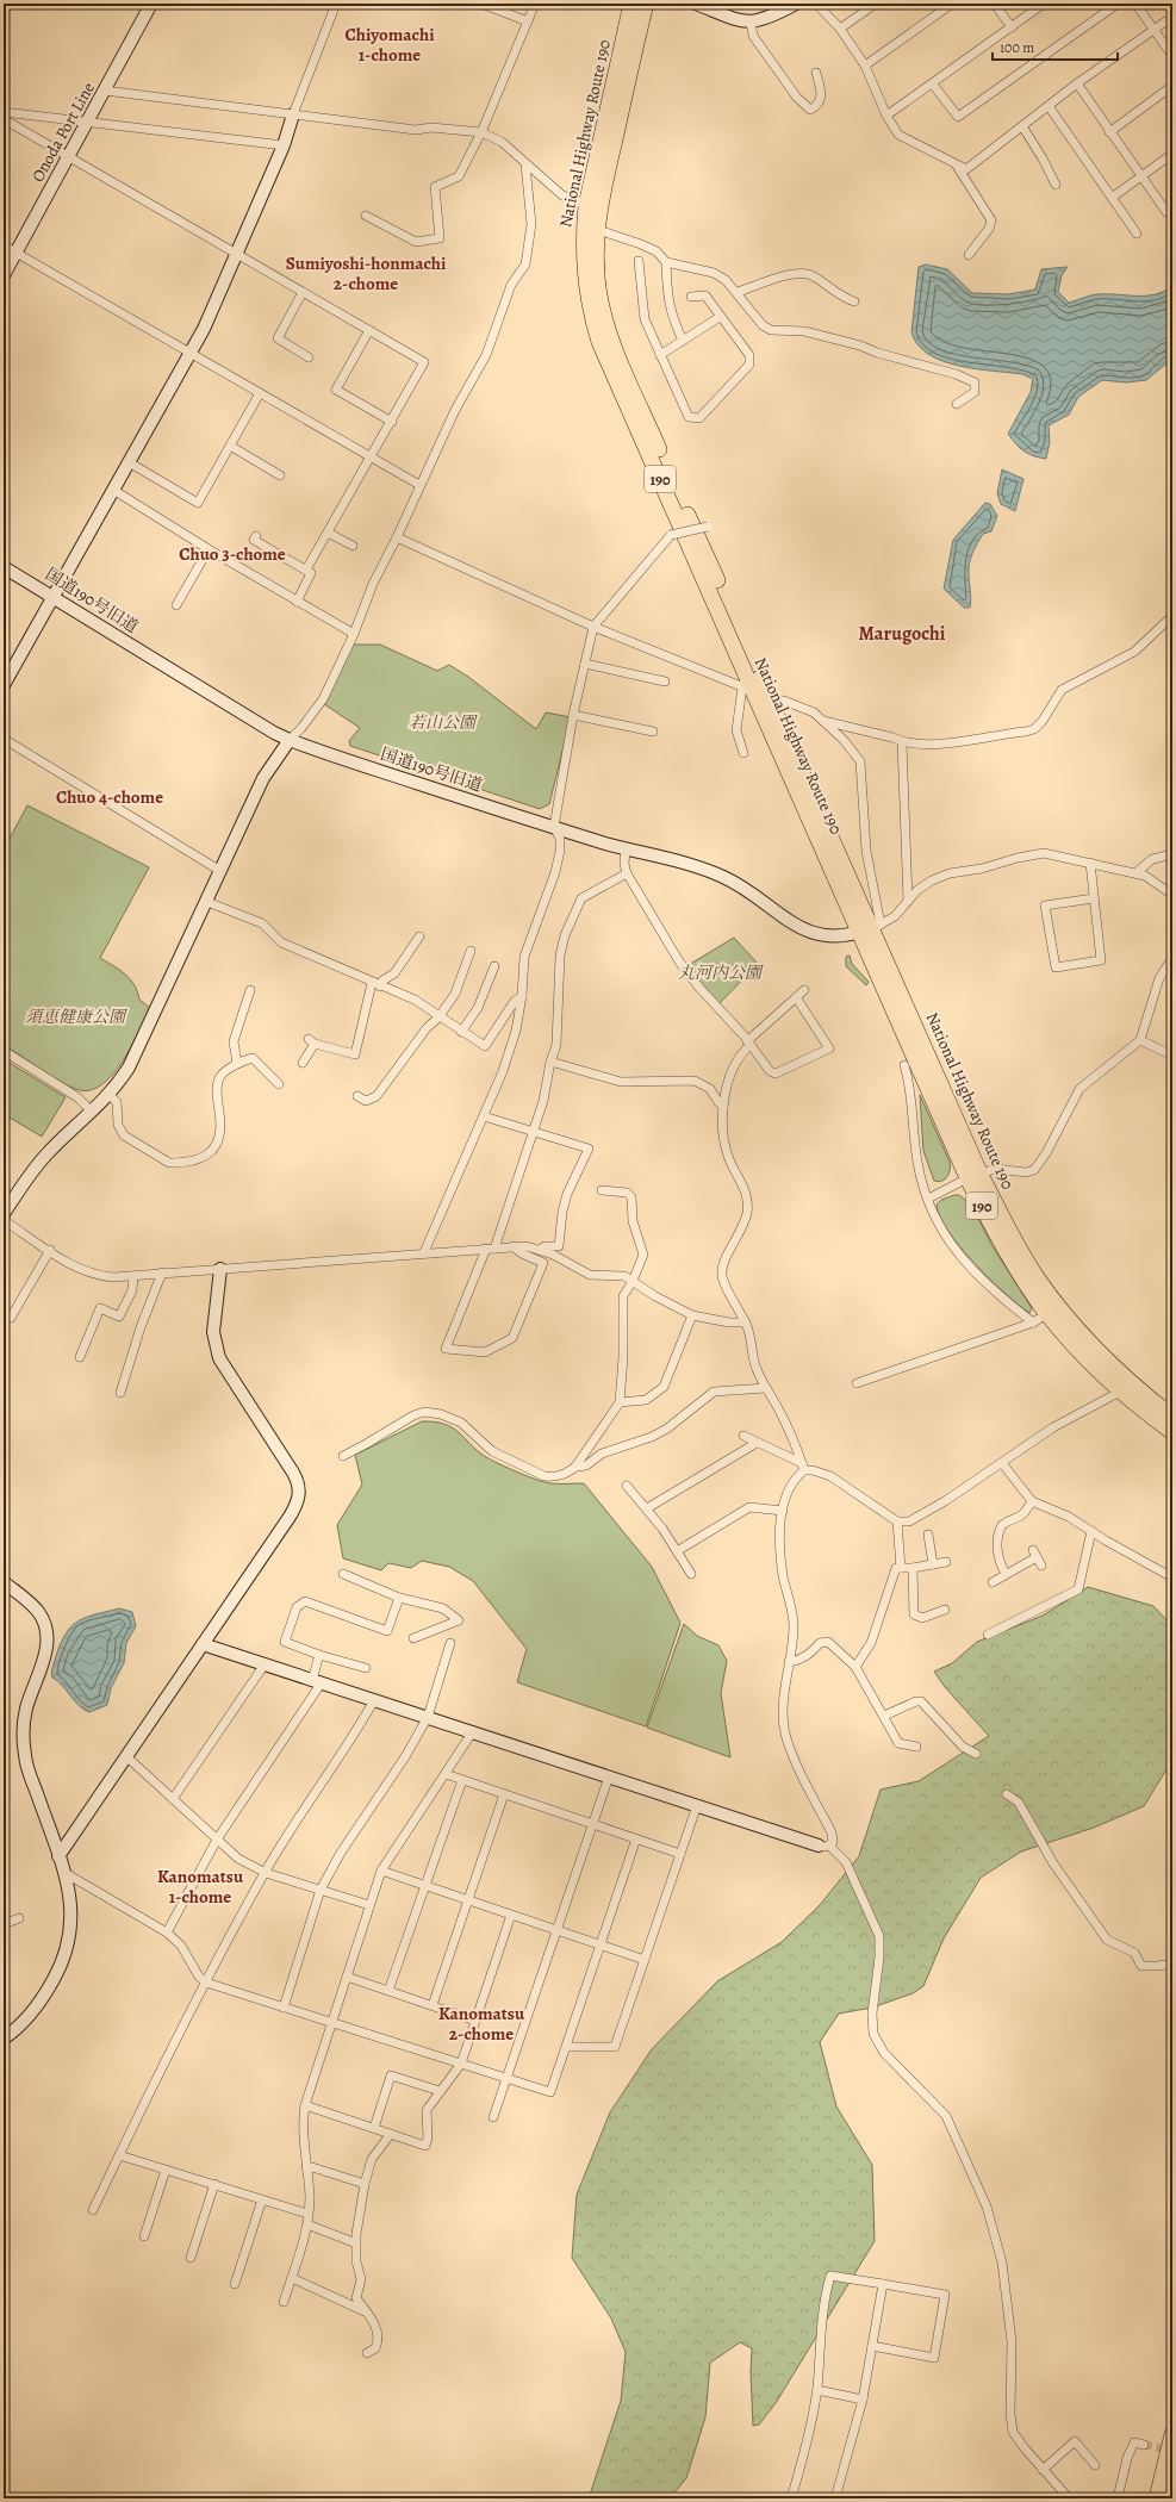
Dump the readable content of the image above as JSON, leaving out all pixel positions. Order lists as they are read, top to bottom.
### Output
{
  "streets": {
    "highway": ["National Highway Route 190", "190"],
    "street": ["Onoda Port Line", "国道190号旧道"]
  },
  "crossings": [
    ["National Highway Route 190", "国道190号旧道"]
  ],
  "districts": [
    "Chiyomachi 1-chome",
    "Sumiyoshi-honmachi 2-chome",
    "Chuo 3-chome",
    "Marugochi",
    "Chuo 4-chome",
    "Kanomatsu 1-chome",
    "Kanomatsu 2-chome"
  ],
  "parks": ["若山公園", "丸河内公園", "須恵健康公園"],
  "scale_bar": "100 m"
}
